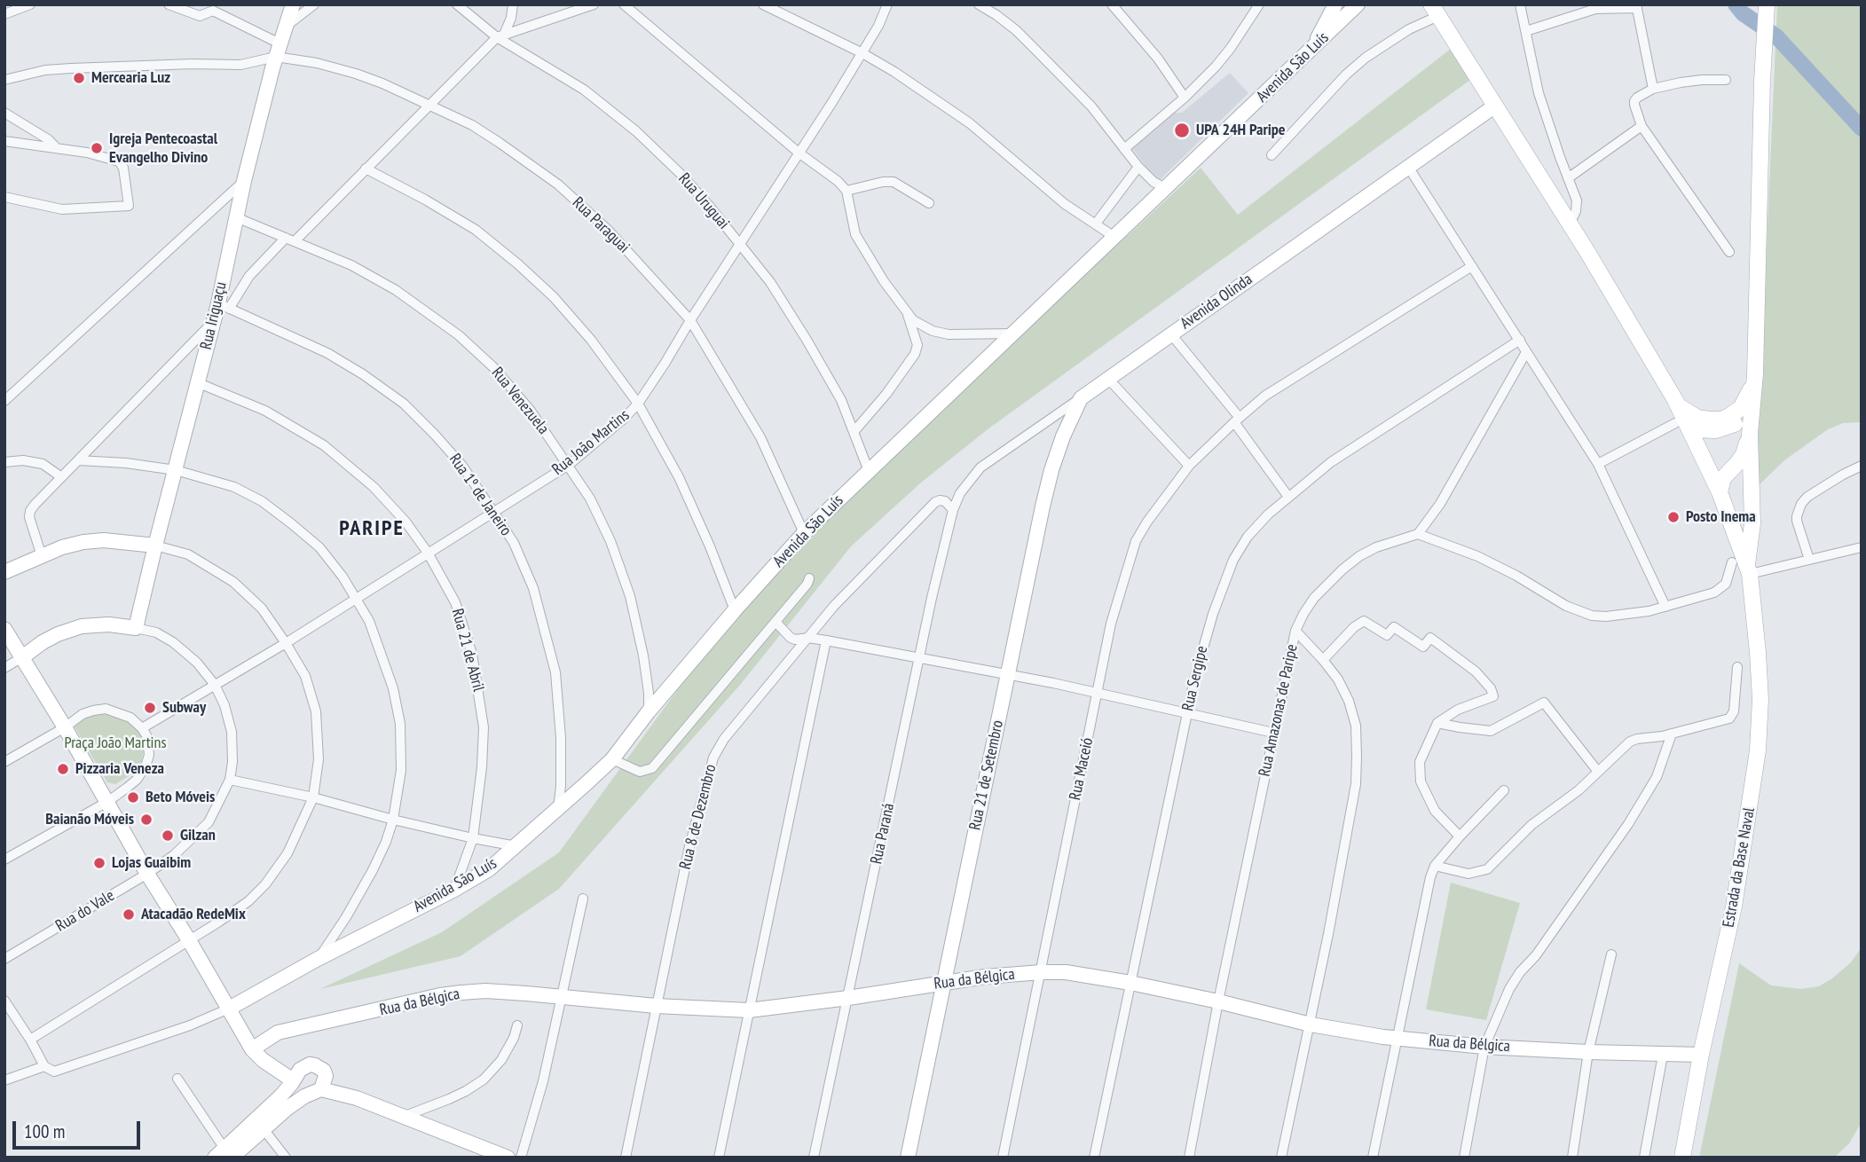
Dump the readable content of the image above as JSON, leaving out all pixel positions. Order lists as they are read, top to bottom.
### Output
{
  "streets": {
    "main road": [
      "Avenida São Luís",
      "Avenida Olinda",
      "Rua Iriguaçu",
      "Rua 21 de Setembro",
      "Estrada da Base Naval",
      "Rua do Vale",
      "Rua da Bélgica"
    ],
    "street": [
      "Rua Uruguai",
      "Rua Paraguai",
      "Rua Venezuela",
      "Rua João Martins",
      "Rua 1º de Janeiro",
      "Rua 21 de Abril",
      "Rua Sergipe",
      "Rua Amazonas de Paripe",
      "Rua Maceió",
      "Rua 8 de Dezembro",
      "Rua Paraná"
    ]
  },
  "crossings": [
    ["Avenida São Luís", "Rua Uruguai"],
    ["Avenida São Luís", "Rua Paraguai"],
    ["Avenida São Luís", "Rua Venezuela"],
    ["Avenida São Luís", "Rua 1º de Janeiro"],
    ["Avenida São Luís", "Rua 21 de Abril"],
    ["Rua Uruguai", "Rua João Martins"],
    ["Rua Paraguai", "Rua Iriguaçu"],
    ["Rua Paraguai", "Rua João Martins"],
    ["Avenida Olinda", "Rua 21 de Setembro"],
    ["Avenida Olinda", "Rua 8 de Dezembro"],
    ["Avenida Olinda", "Rua Paraná"],
    ["Rua Iriguaçu", "Rua Venezuela"],
    ["Rua Iriguaçu", "Rua 1º de Janeiro"],
    ["Rua Iriguaçu", "Rua 21 de Abril"],
    ["Rua Iriguaçu", "Rua do Vale"],
    ["Rua Venezuela", "Rua João Martins"],
    ["Rua João Martins", "Rua 1º de Janeiro"],
    ["Rua João Martins", "Rua 21 de Abril"],
    ["Rua João Martins", "Rua do Vale"],
    ["Rua Sergipe", "Rua da Bélgica"],
    ["Rua Amazonas de Paripe", "Rua da Bélgica"],
    ["Rua Maceió", "Rua da Bélgica"],
    ["Rua 21 de Setembro", "Rua da Bélgica"],
    ["Rua 8 de Dezembro", "Rua Paraná"],
    ["Rua 8 de Dezembro", "Rua da Bélgica"],
    ["Rua Paraná", "Rua da Bélgica"],
    ["Estrada da Base Naval", "Rua da Bélgica"]
  ],
  "districts": ["PARIPE"],
  "parks": ["Praça João Martins"],
  "places": [
    "Mercearia Luz",
    "UPA 24H Paripe",
    "Igreja Pentecoastal Evangelho Divino",
    "Posto Inema",
    "Subway",
    "Pizzaria Veneza",
    "Beto Móveis",
    "Baianão Móveis",
    "Gilzan",
    "Lojas Guaibim",
    "Atacadão RedeMix"
  ],
  "scale_bar": "100 m"
}
